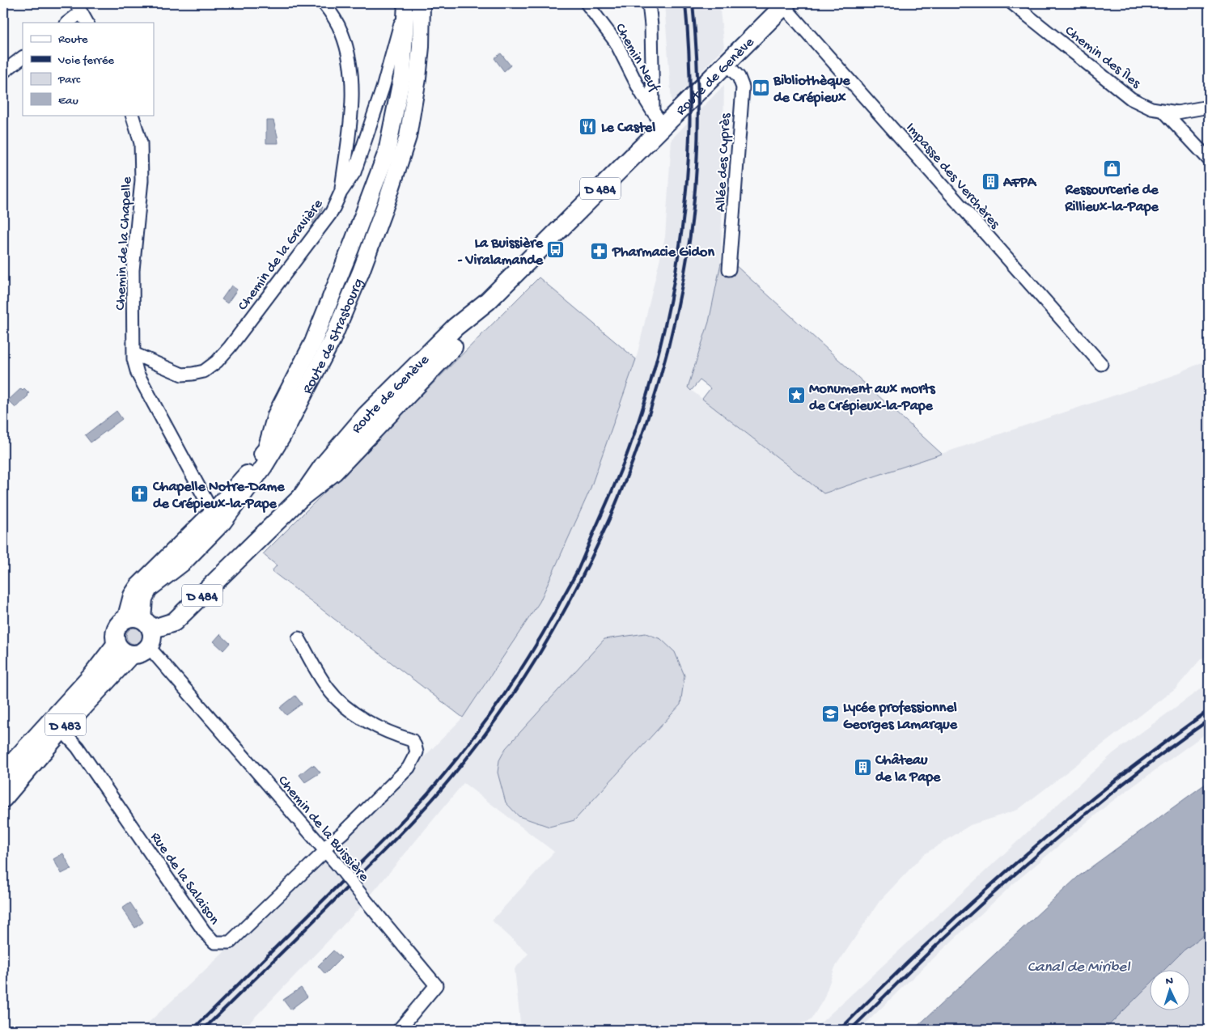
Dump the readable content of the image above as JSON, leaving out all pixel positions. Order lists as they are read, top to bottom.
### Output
{
  "streets": {
    "main road": [
      "Route de Genève",
      "D 484",
      "Route de Strasbourg",
      "D 483"
    ],
    "street": [
      "Chemin des Îles",
      "Chemin Neuf",
      "Allée des Cyprès",
      "Impasse des Verchères",
      "Chemin de la Chapelle",
      "Chemin de la Gravière",
      "Chemin de la Buissière",
      "Rue de la Salaison"
    ]
  },
  "crossings": [
    ["Chemin Neuf", "Route de Genève"],
    ["Route de Genève", "Allée des Cyprès"],
    ["Route de Genève", "Impasse des Verchères"],
    ["Route de Genève", "Route de Strasbourg"],
    ["Route de Genève", "D 483"],
    ["Route de Genève", "Chemin de la Buissière"],
    ["Route de Genève", "Rue de la Salaison"],
    ["Chemin de la Chapelle", "Chemin de la Gravière"],
    ["Chemin de la Chapelle", "Route de Strasbourg"],
    ["Chemin de la Gravière", "Route de Strasbourg"],
    ["Route de Strasbourg", "Chemin de la Buissière"],
    ["Chemin de la Buissière", "Rue de la Salaison"]
  ],
  "water": ["Canal de Miribel"],
  "places": {
    "library": ["Bibliothèque de Crépieux"],
    "restaurant": ["Le Castel"],
    "shop": ["Ressourcerie de Rillieux-la-Pape"],
    "building": ["AFPA", "Château de la Pape"],
    "bus stop": ["La Buissière - Viralamande"],
    "pharmacy": ["Pharmacie Gidon"],
    "place": ["Monument aux morts de Crépieux-la-Pape"],
    "church": ["Chapelle Notre-Dame de Crépieux-la-Pape"],
    "school or university": ["Lycée professionnel Georges Lamarque"]
  },
  "legend": [
    "Route",
    "Voie ferrée",
    "Parc",
    "Eau"
  ],
  "north": "top"
}
